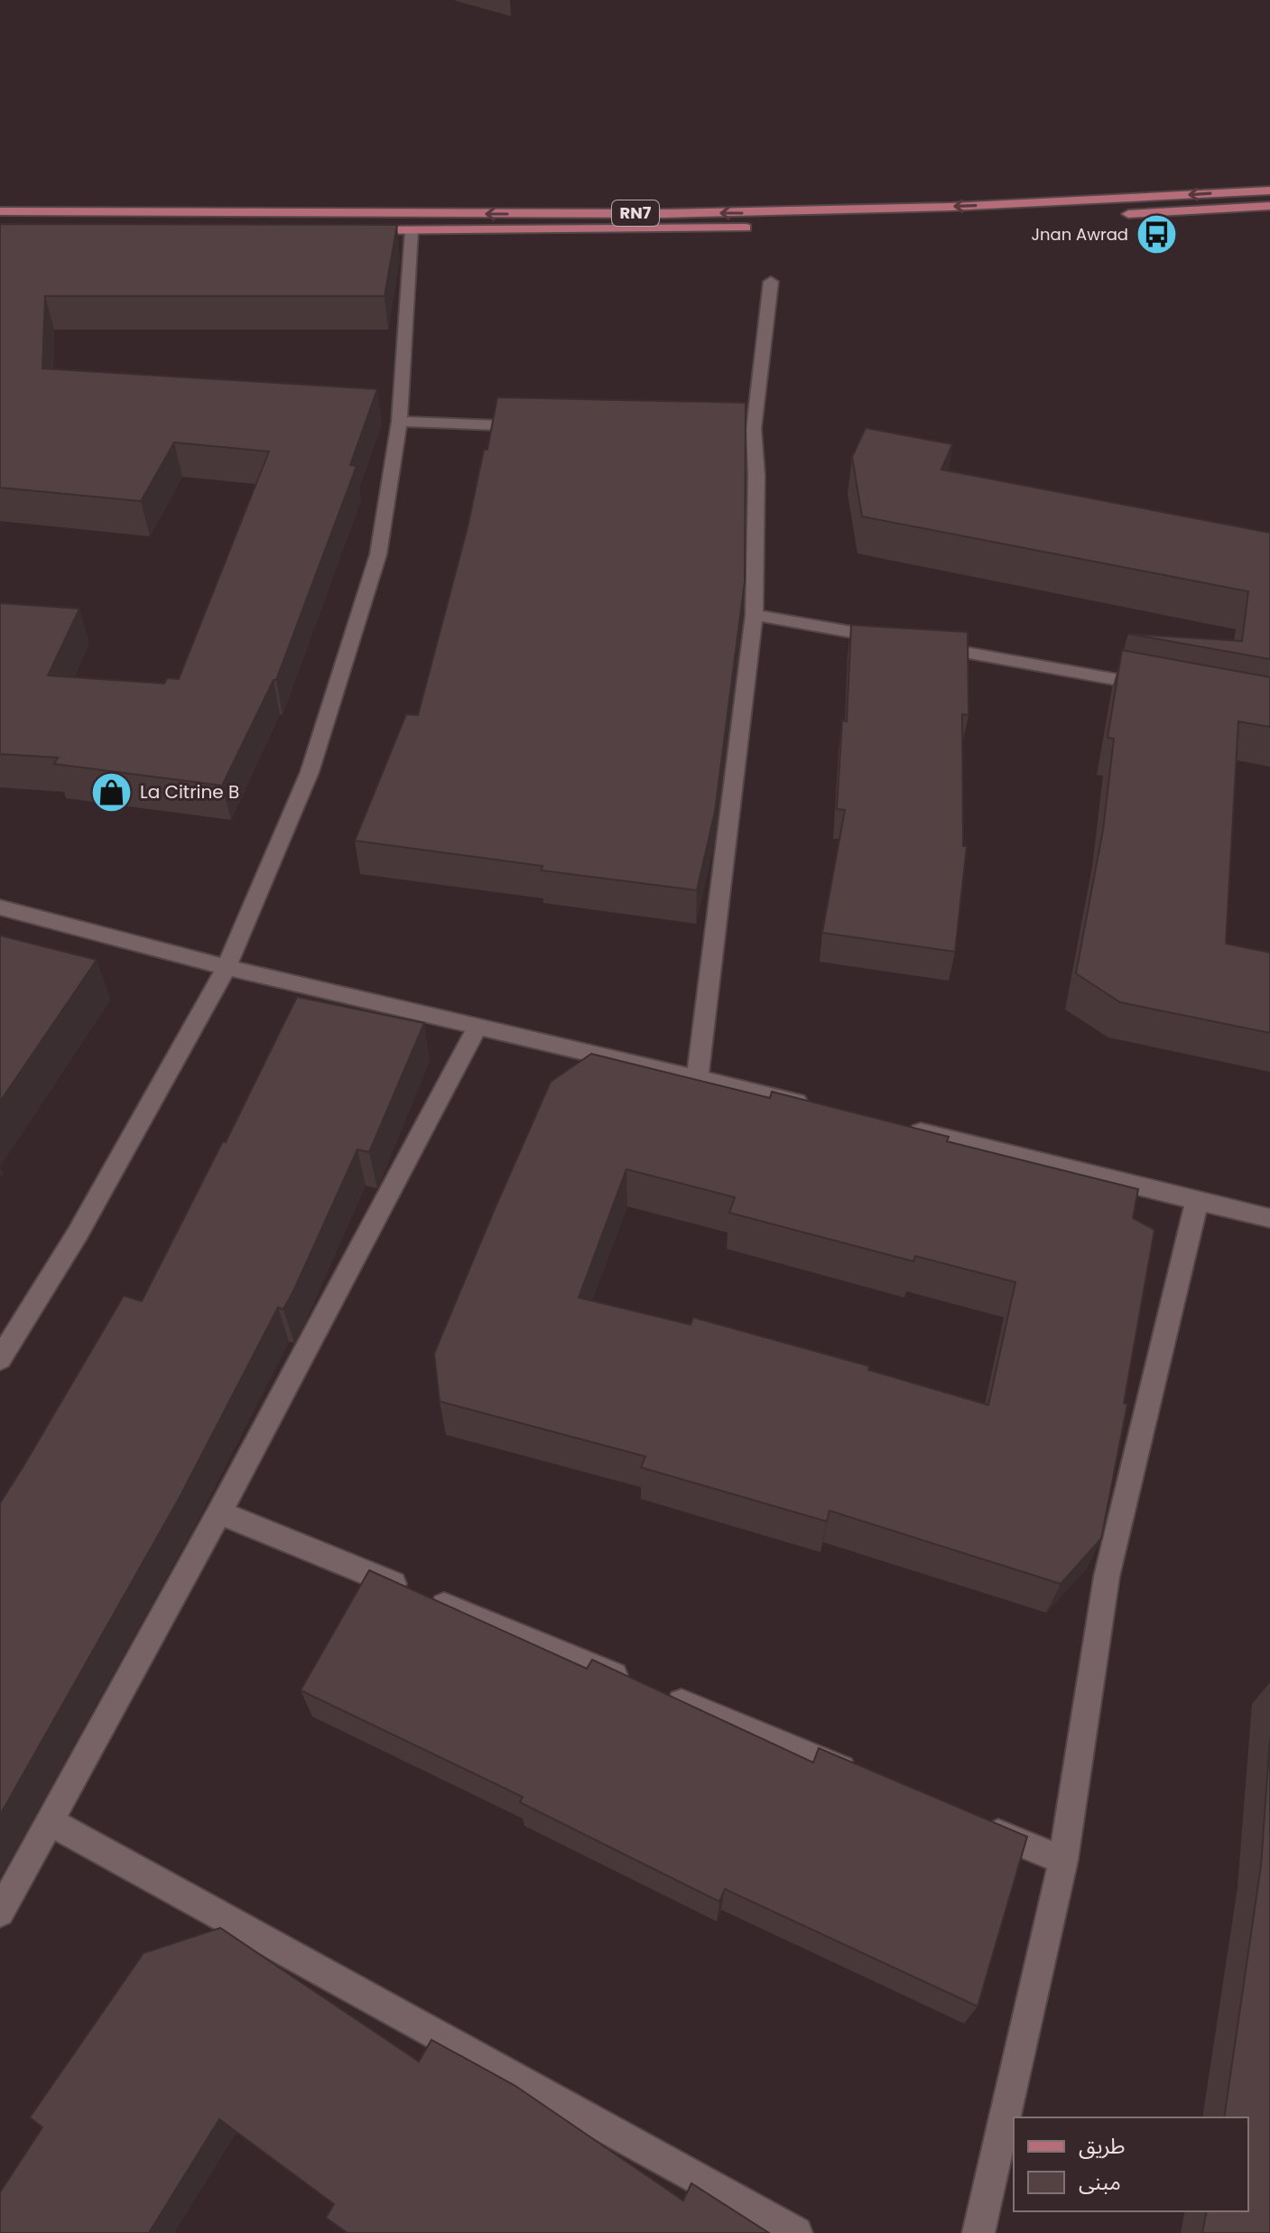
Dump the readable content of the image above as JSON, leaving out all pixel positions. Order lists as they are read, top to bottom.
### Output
{
  "streets": {
    "main road": ["RN7"]
  },
  "places": {
    "bus stop": ["Jnan Awrad"],
    "shop": ["La Citrine B"]
  },
  "legend": ["طريق", "مبنى"]
}
